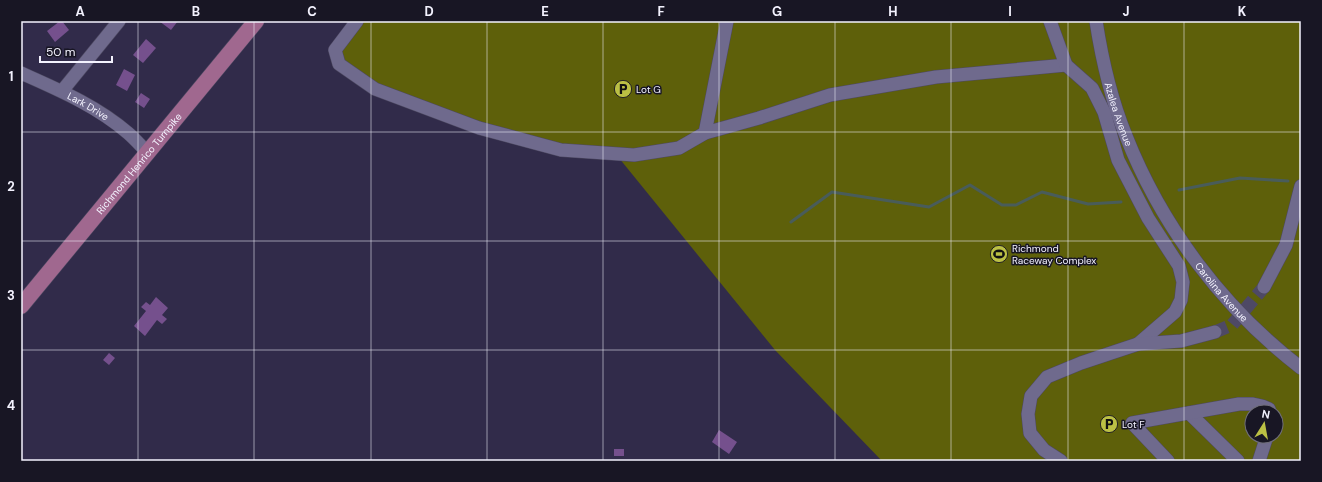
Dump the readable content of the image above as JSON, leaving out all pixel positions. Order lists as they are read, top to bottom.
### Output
{
  "streets": {
    "main road": ["Richmond Henrico Turnpike"],
    "street": ["Lark Drive", "Azalea Avenue", "Carolina Avenue"]
  },
  "crossings": [
    ["Lark Drive", "Richmond Henrico Turnpike"],
    ["Azalea Avenue", "Carolina Avenue"]
  ],
  "places": {
    "parking": ["Lot G", "Lot F"],
    "sports": ["Richmond Raceway Complex"]
  },
  "scale_bar": "50 m",
  "north": "top",
  "grid": {
    "columns": [
      "A",
      "B",
      "C",
      "D",
      "E",
      "F",
      "G",
      "H",
      "I",
      "J",
      "K"
    ],
    "rows": [
      "1",
      "2",
      "3",
      "4"
    ]
  }
}
